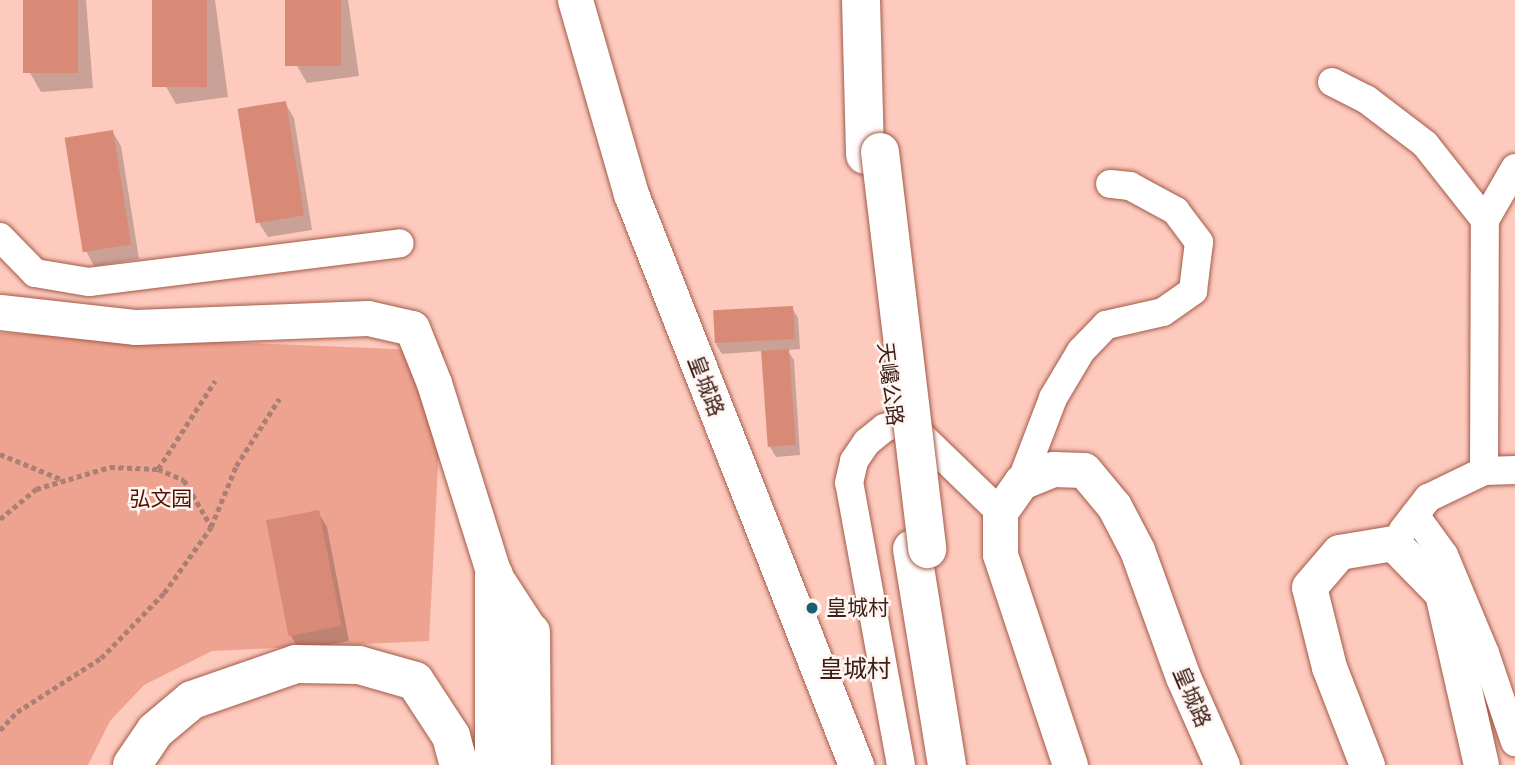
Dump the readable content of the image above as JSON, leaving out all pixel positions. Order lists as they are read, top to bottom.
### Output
{
  "streets": {
    "main road": ["天巉公路"],
    "street": ["皇城路"]
  },
  "districts": ["皇城村"],
  "parks": ["弘文园"],
  "places": ["皇城村"]
}
